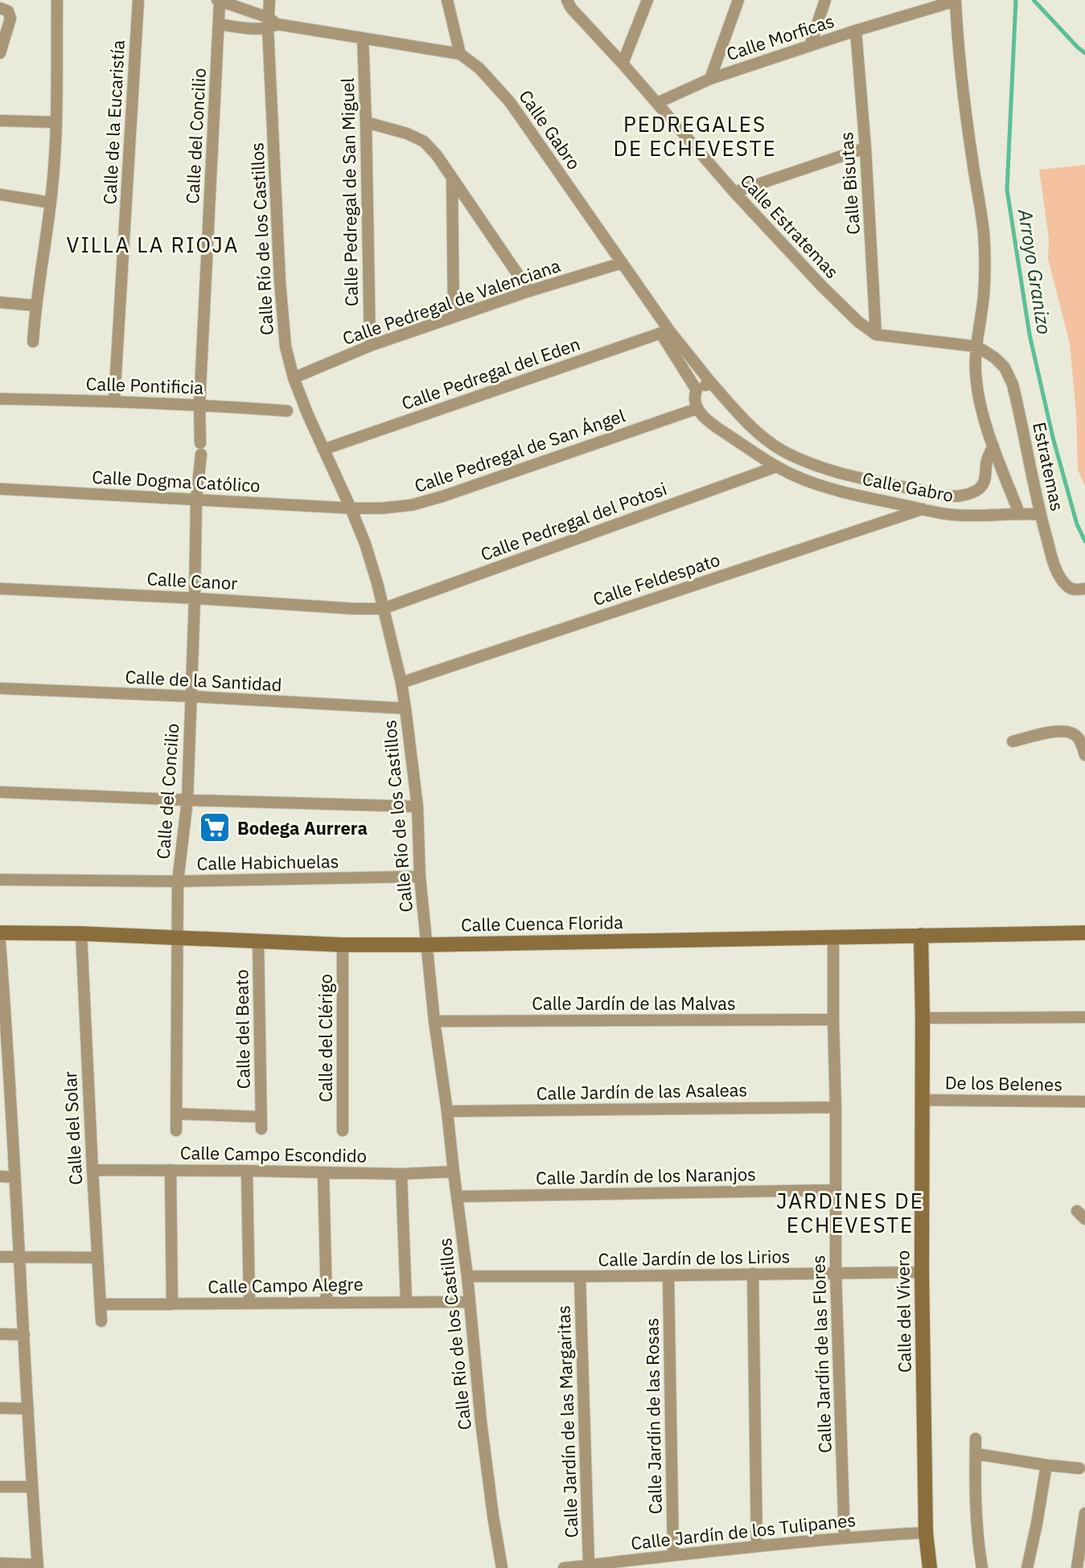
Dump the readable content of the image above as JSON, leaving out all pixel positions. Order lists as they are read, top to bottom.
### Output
{
  "streets": {
    "street": [
      "Calle Morficas",
      "Calle de la Eucaristía",
      "Calle Gabro",
      "Calle del Concilio",
      "Calle Bisutas",
      "Calle Pedregal de San Miguel",
      "Calle Estratemas",
      "Calle Río de los Castillos",
      "Calle Pedregal de Valenciana",
      "Calle Pedregal del Eden",
      "Calle Pontificia",
      "Calle Pedregal de San Ángel",
      "Estratemas",
      "Calle Dogma Católico",
      "Calle Pedregal del Potosi",
      "Calle Feldespato",
      "Calle Canor",
      "Calle de la Santidad",
      "Calle Habichuelas",
      "Calle Cuenca Florida",
      "Calle Jardín de las Malvas",
      "Calle del Beato",
      "Calle del Clérigo",
      "De los Belenes",
      "Calle Jardín de las Asaleas",
      "Calle del Solar",
      "Calle Campo Escondido",
      "Calle Jardín de los Naranjos",
      "Calle Jardín de los Lirios",
      "Calle Campo Alegre",
      "Calle del Vivero",
      "Calle Jardín de las Flores",
      "Calle Jardín de las Rosas",
      "Calle Jardín de las Margaritas",
      "Calle Jardín de los Tulipanes"
    ]
  },
  "crossings": [
    ["Calle Morficas", "Calle Bisutas"],
    ["Calle Morficas", "Calle Estratemas"],
    ["Calle de la Eucaristía", "Calle Pontificia"],
    ["Calle Gabro", "Calle Pedregal de Valenciana"],
    ["Calle Gabro", "Calle Pedregal del Eden"],
    ["Calle Gabro", "Calle Pedregal de San Ángel"],
    ["Calle Gabro", "Estratemas"],
    ["Calle Gabro", "Calle Pedregal del Potosi"],
    ["Calle Gabro", "Calle Feldespato"],
    ["Calle del Concilio", "Calle Río de los Castillos"],
    ["Calle del Concilio", "Calle Pontificia"],
    ["Calle del Concilio", "Calle Dogma Católico"],
    ["Calle del Concilio", "Calle Canor"],
    ["Calle del Concilio", "Calle de la Santidad"],
    ["Calle del Concilio", "Calle Habichuelas"],
    ["Calle del Concilio", "Calle Cuenca Florida"],
    ["Calle del Concilio", "Calle del Beato"],
    ["Calle Bisutas", "Calle Estratemas"],
    ["Calle Pedregal de San Miguel", "Calle Pedregal de Valenciana"],
    ["Calle Río de los Castillos", "Calle Pedregal de Valenciana"],
    ["Calle Río de los Castillos", "Calle Pedregal del Eden"],
    ["Calle Río de los Castillos", "Calle Pedregal de San Ángel"],
    ["Calle Río de los Castillos", "Calle Dogma Católico"],
    ["Calle Río de los Castillos", "Calle Pedregal del Potosi"],
    ["Calle Río de los Castillos", "Calle Feldespato"],
    ["Calle Río de los Castillos", "Calle Canor"],
    ["Calle Río de los Castillos", "Calle de la Santidad"],
    ["Calle Río de los Castillos", "Calle Habichuelas"],
    ["Calle Río de los Castillos", "Calle Cuenca Florida"],
    ["Calle Río de los Castillos", "Calle Jardín de las Malvas"],
    ["Calle Río de los Castillos", "Calle Jardín de las Asaleas"],
    ["Calle Río de los Castillos", "Calle Campo Escondido"],
    ["Calle Río de los Castillos", "Calle Jardín de los Naranjos"],
    ["Calle Río de los Castillos", "Calle Jardín de los Lirios"],
    ["Calle Río de los Castillos", "Calle Campo Alegre"],
    ["Calle Pedregal de San Ángel", "Calle Dogma Católico"],
    ["Calle Pedregal del Potosi", "Calle Canor"],
    ["Calle Cuenca Florida", "Calle del Beato"],
    ["Calle Cuenca Florida", "Calle del Clérigo"],
    ["Calle Cuenca Florida", "Calle del Solar"],
    ["Calle Cuenca Florida", "Calle del Vivero"],
    ["Calle Cuenca Florida", "Calle Jardín de las Flores"],
    ["Calle Jardín de las Malvas", "Calle Jardín de las Flores"],
    ["De los Belenes", "Calle del Vivero"],
    ["Calle Jardín de las Asaleas", "Calle Jardín de las Flores"],
    ["Calle del Solar", "Calle Campo Escondido"],
    ["Calle del Solar", "Calle Campo Alegre"],
    ["Calle Jardín de los Naranjos", "Calle Jardín de las Flores"],
    ["Calle Jardín de los Lirios", "Calle del Vivero"],
    ["Calle Jardín de los Lirios", "Calle Jardín de las Flores"],
    ["Calle Jardín de los Lirios", "Calle Jardín de las Rosas"],
    ["Calle Jardín de los Lirios", "Calle Jardín de las Margaritas"],
    ["Calle del Vivero", "Calle Jardín de los Tulipanes"],
    ["Calle Jardín de las Flores", "Calle Jardín de los Tulipanes"],
    ["Calle Jardín de las Rosas", "Calle Jardín de los Tulipanes"],
    ["Calle Jardín de las Margaritas", "Calle Jardín de los Tulipanes"]
  ],
  "districts": ["PEDREGALES DE ECHEVESTE", "VILLA LA RIOJA", "JARDINES DE ECHEVESTE"],
  "water": ["Arroyo Granizo"],
  "places": {
    "supermarket": ["Bodega Aurrera"]
  }
}
